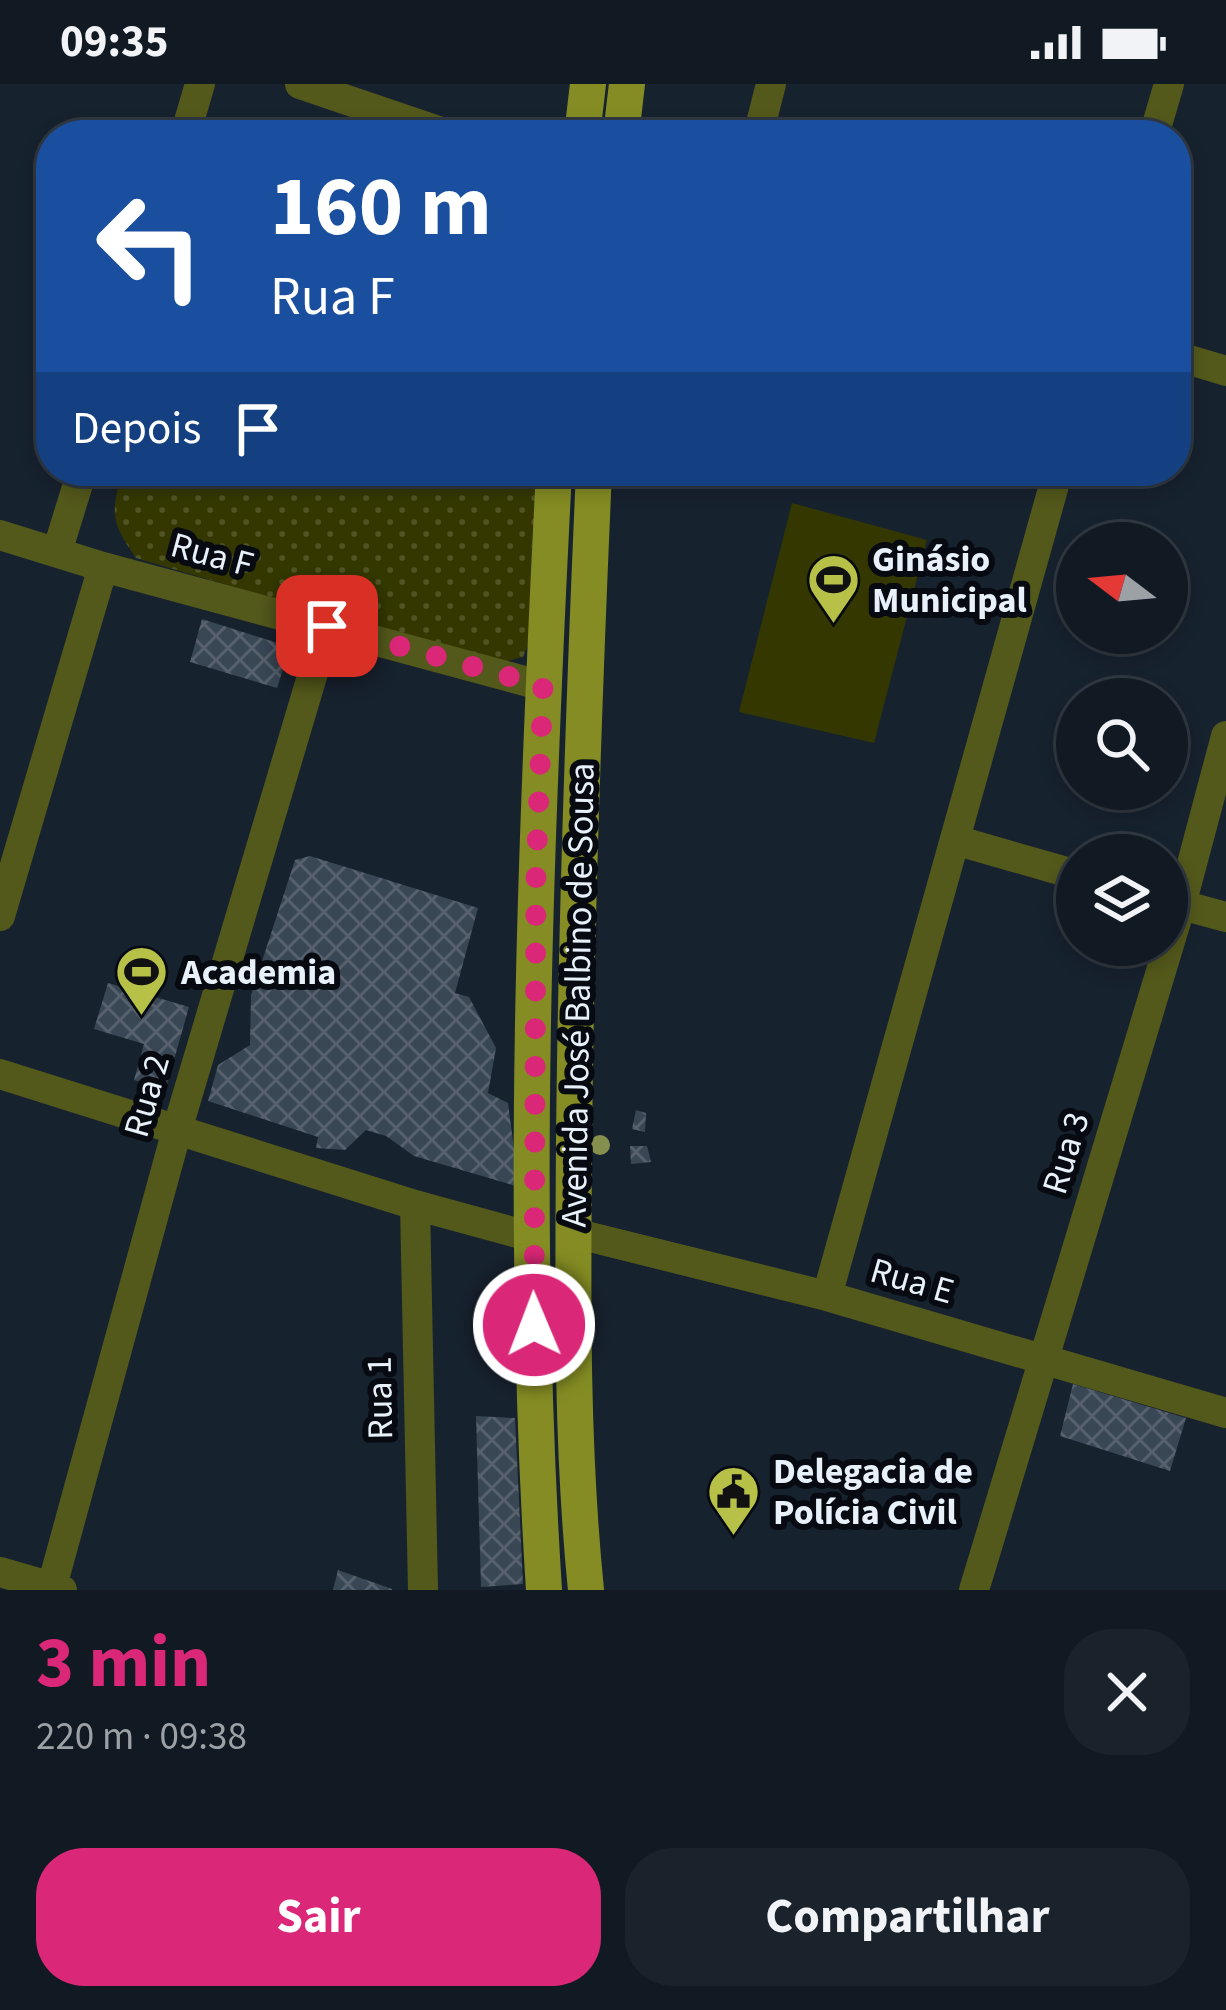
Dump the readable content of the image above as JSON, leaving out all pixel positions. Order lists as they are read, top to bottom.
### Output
{
  "streets": {
    "main road": ["Avenida José Balbino de Sousa"],
    "street": [
      "Rua F",
      "Rua 2",
      "Rua 3",
      "Rua E",
      "Rua 1"
    ]
  },
  "crossings": [
    ["Rua F", "Avenida José Balbino de Sousa"],
    ["Rua F", "Rua 2"],
    ["Avenida José Balbino de Sousa", "Rua E"],
    ["Rua 3", "Rua E"]
  ],
  "places": {
    "sports": ["Ginásio Municipal", "Academia"],
    "public building": ["Delegacia de Polícia Civil"]
  },
  "north": "left",
  "page": {
    "status": "09:35",
    "turn": ["160 m", "Rua F"],
    "then": "Depois",
    "heading": ["3 min", "220 m · 09:38"],
    "buttons": ["Sair", "Compartilhar"]
  }
}
